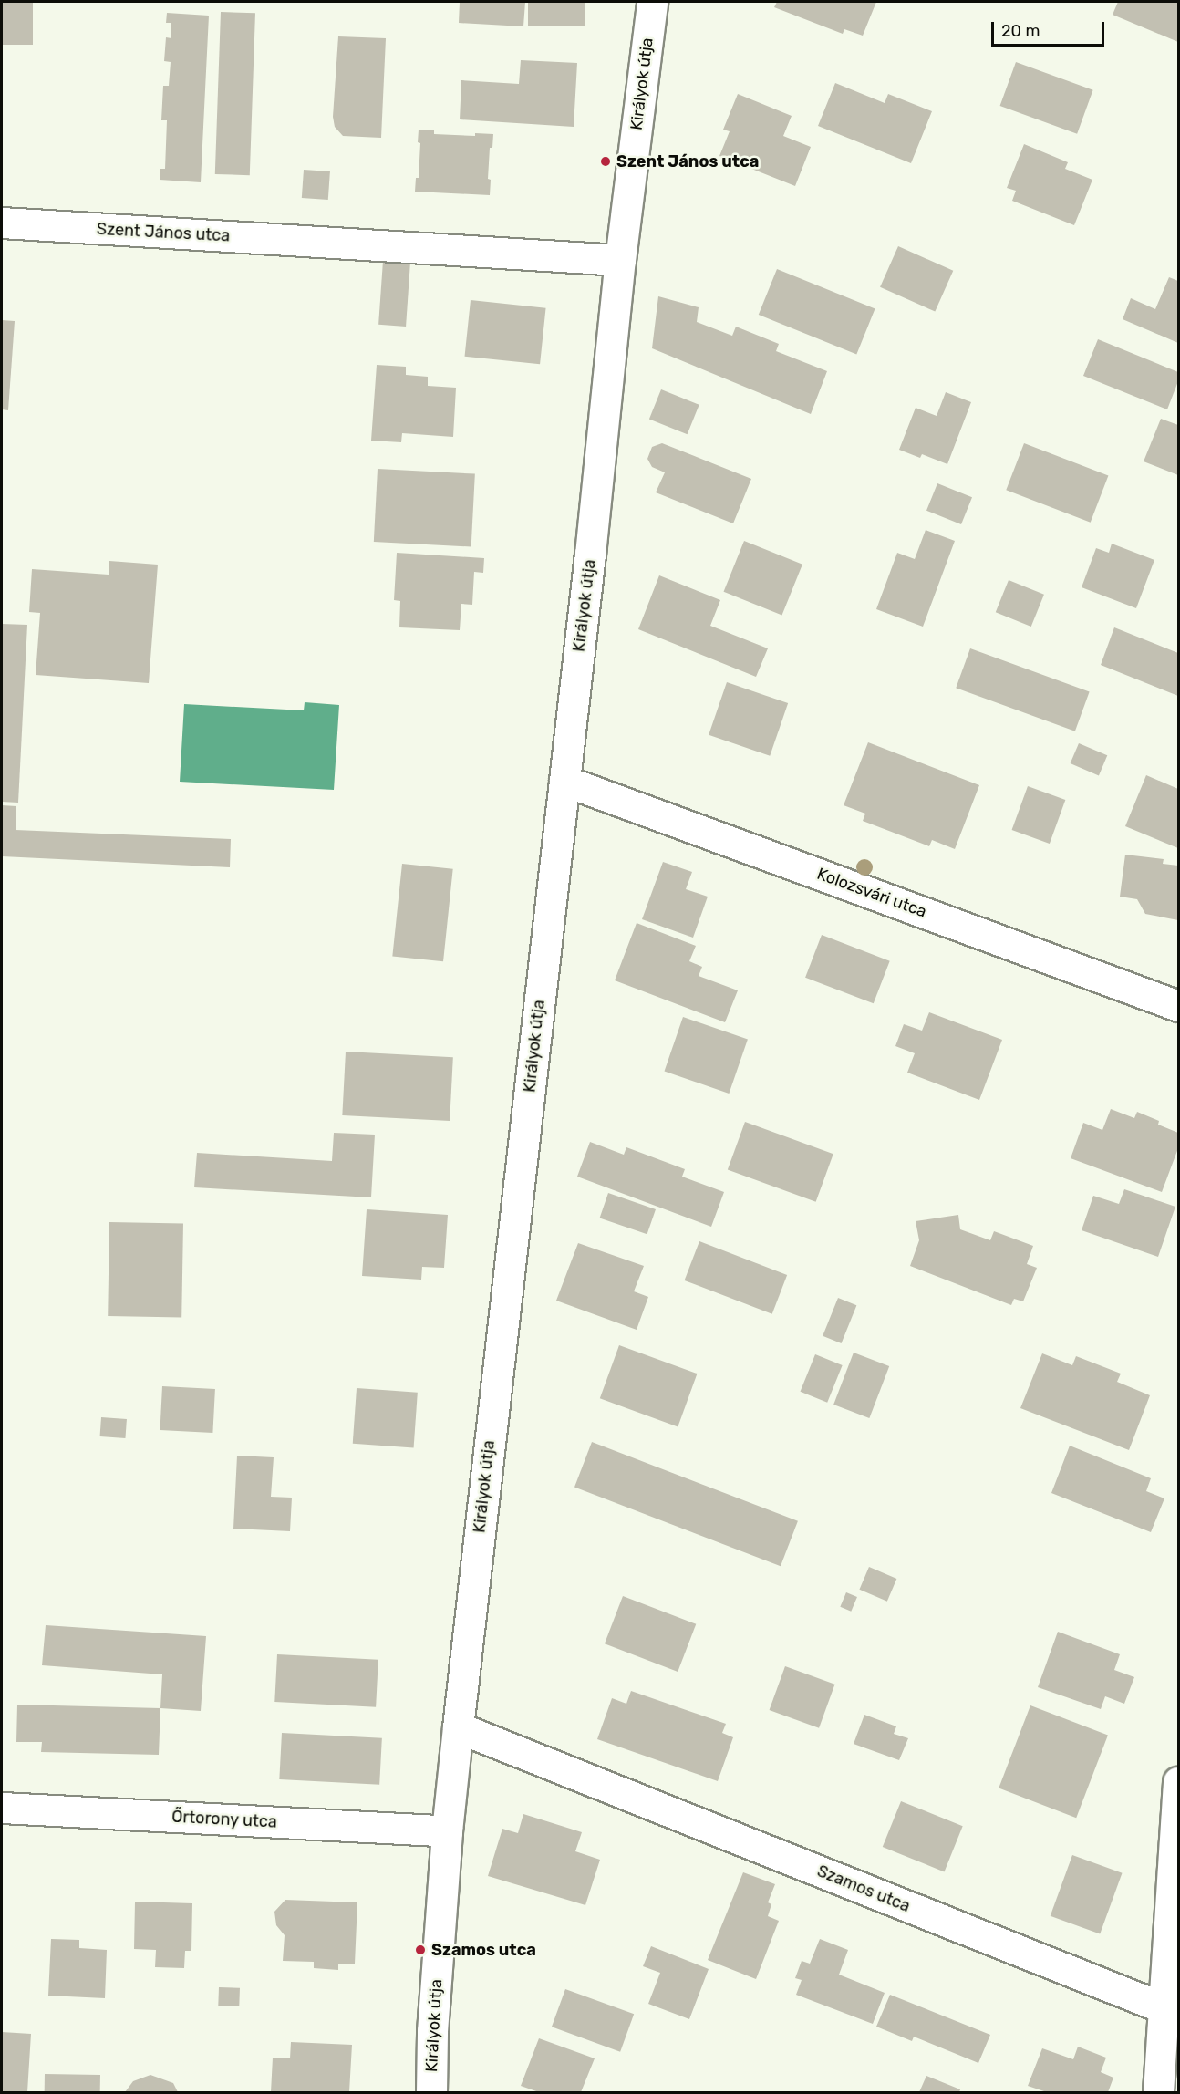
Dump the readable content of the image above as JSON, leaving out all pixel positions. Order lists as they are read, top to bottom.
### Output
{
  "streets": {
    "street": [
      "Királyok útja",
      "Szent János utca",
      "Kolozsvári utca",
      "Őrtorony utca",
      "Szamos utca"
    ]
  },
  "crossings": [
    ["Királyok útja", "Szent János utca"],
    ["Királyok útja", "Kolozsvári utca"],
    ["Királyok útja", "Őrtorony utca"],
    ["Királyok útja", "Szamos utca"]
  ],
  "places": ["Szent János utca", "Szamos utca"],
  "scale_bar": "20 m"
}
